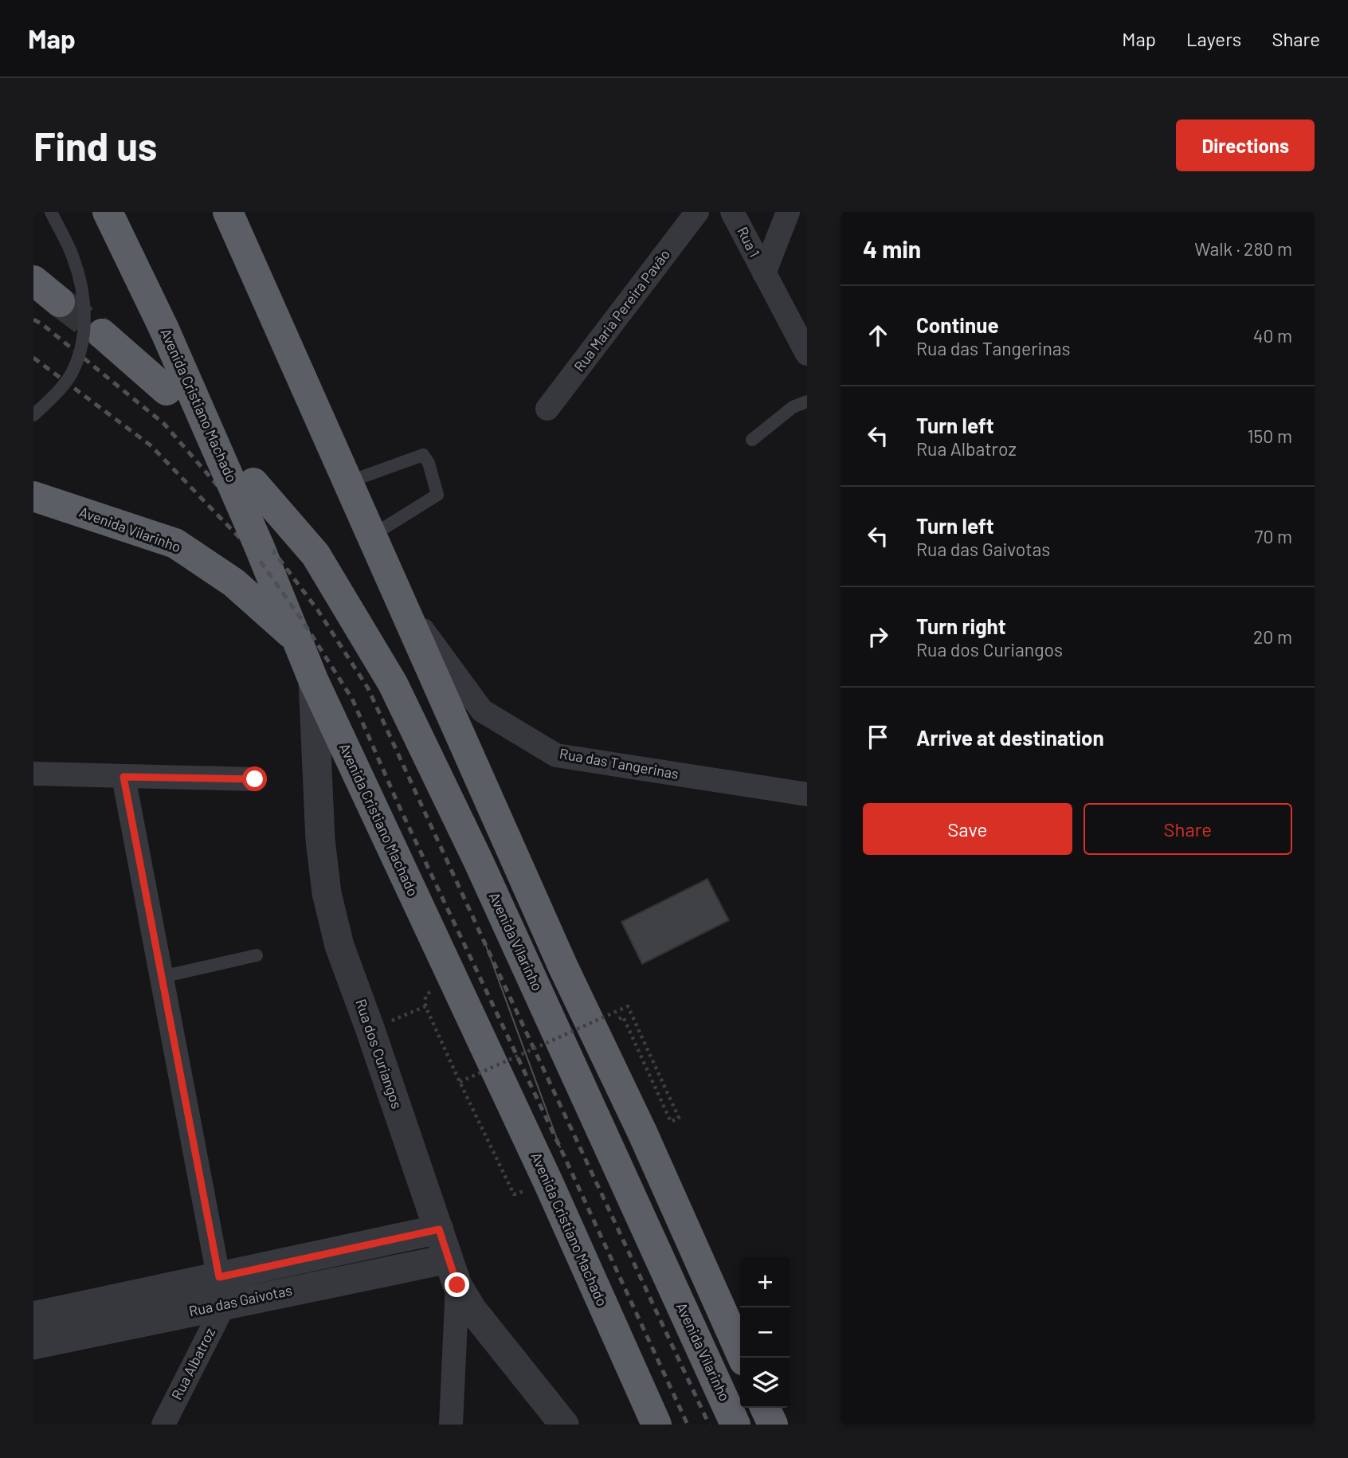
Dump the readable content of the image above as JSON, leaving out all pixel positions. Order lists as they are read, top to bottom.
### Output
{
  "streets": {
    "highway": ["Avenida Cristiano Machado", "Avenida Vilarinho"],
    "street": [
      "Rua 1",
      "Rua Maria Pereira Pavão",
      "Rua das Tangerinas",
      "Rua dos Curiangos",
      "Rua das Gaivotas",
      "Rua Albatroz"
    ]
  },
  "crossings": [
    ["Avenida Cristiano Machado", "Avenida Vilarinho"],
    ["Avenida Cristiano Machado", "Rua dos Curiangos"],
    ["Rua dos Curiangos", "Rua das Gaivotas"],
    ["Rua das Gaivotas", "Rua Albatroz"]
  ],
  "page": {
    "header": "Map",
    "nav": ["Map", "Layers", "Share"],
    "buttons": [
      "Directions",
      ["Save", "Share"]
    ],
    "title": "Find us",
    "heading": ["4 min", "Walk · 280 m"],
    "list": [
      ["Continue", "Rua das Tangerinas", "40 m"],
      ["Turn left", "Rua Albatroz", "150 m"],
      ["Turn left", "Rua das Gaivotas", "70 m"],
      ["Turn right", "Rua dos Curiangos", "20 m"],
      "Arrive at destination"
    ],
    "map_buttons": ["+", "−"]
  }
}
